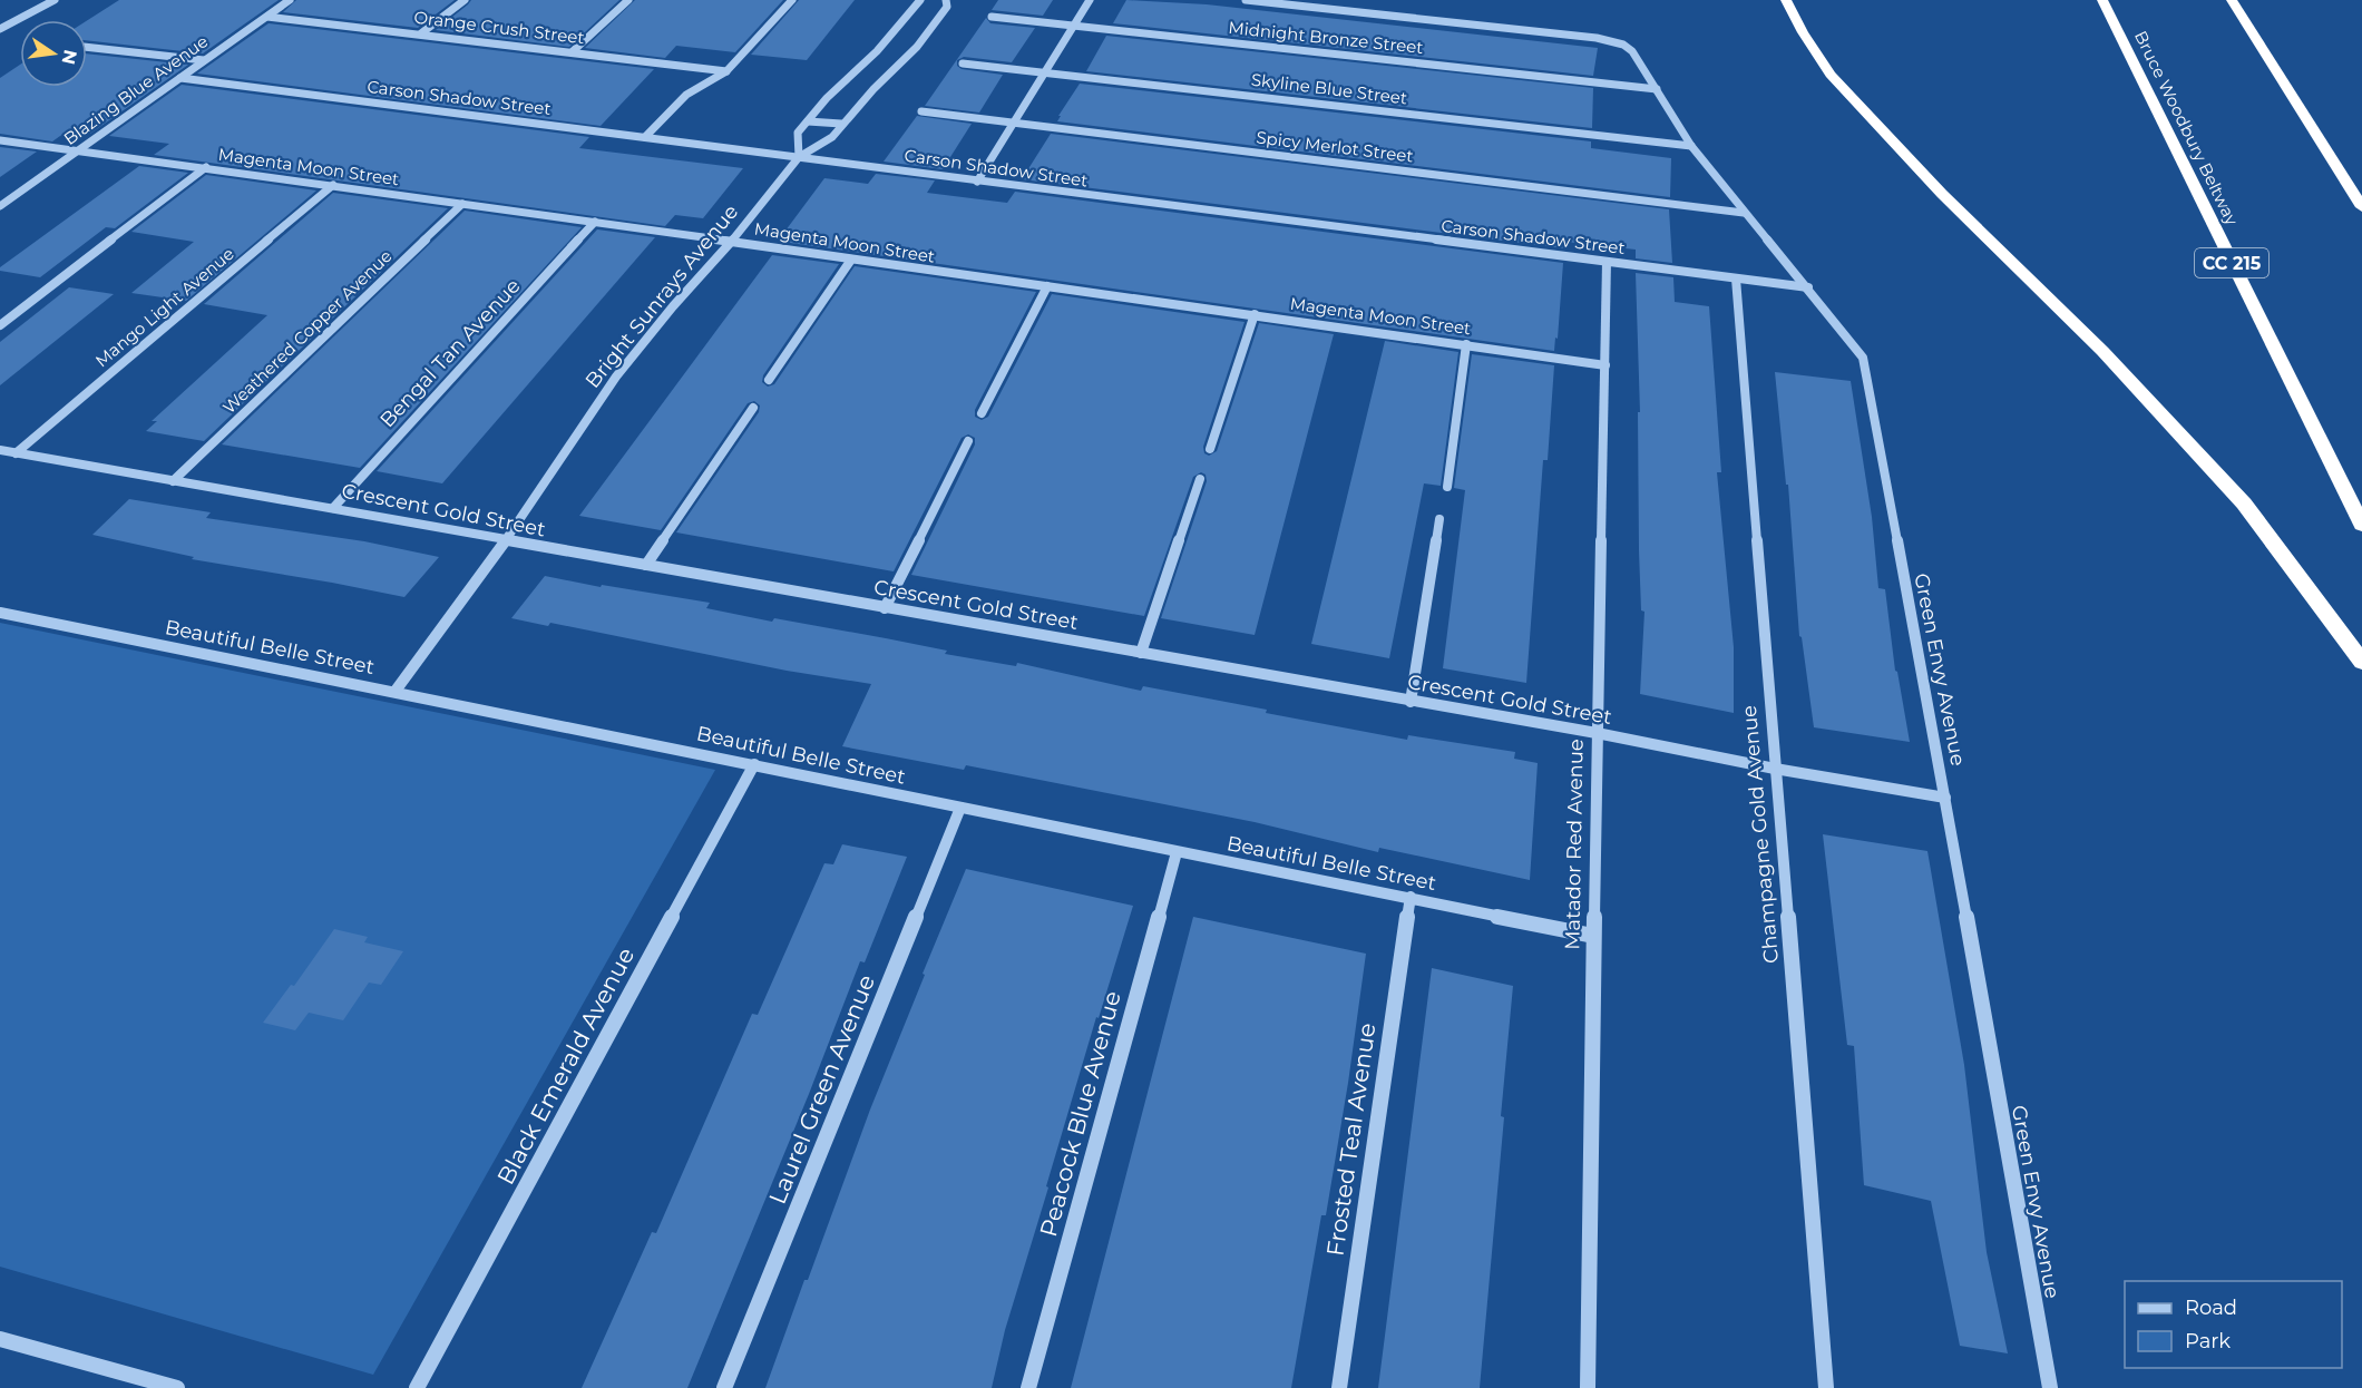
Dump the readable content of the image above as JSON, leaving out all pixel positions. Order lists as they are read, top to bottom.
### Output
{
  "streets": {
    "highway": ["Bruce Woodbury Beltway", "CC 215"],
    "street": [
      "Orange Crush Street",
      "Midnight Bronze Street",
      "Skyline Blue Street",
      "Blazing Blue Avenue",
      "Carson Shadow Street",
      "Spicy Merlot Street",
      "Magenta Moon Street",
      "Bright Sunrays Avenue",
      "Mango Light Avenue",
      "Weathered Copper Avenue",
      "Bengal Tan Avenue",
      "Crescent Gold Street",
      "Beautiful Belle Street",
      "Green Envy Avenue",
      "Champagne Gold Avenue",
      "Matador Red Avenue",
      "Black Emerald Avenue",
      "Laurel Green Avenue",
      "Peacock Blue Avenue",
      "Frosted Teal Avenue"
    ]
  },
  "crossings": [
    ["Orange Crush Street", "Blazing Blue Avenue"],
    ["Midnight Bronze Street", "Green Envy Avenue"],
    ["Skyline Blue Street", "Green Envy Avenue"],
    ["Blazing Blue Avenue", "Carson Shadow Street"],
    ["Blazing Blue Avenue", "Magenta Moon Street"],
    ["Carson Shadow Street", "Bright Sunrays Avenue"],
    ["Carson Shadow Street", "Green Envy Avenue"],
    ["Carson Shadow Street", "Champagne Gold Avenue"],
    ["Carson Shadow Street", "Matador Red Avenue"],
    ["Spicy Merlot Street", "Green Envy Avenue"],
    ["Magenta Moon Street", "Bright Sunrays Avenue"],
    ["Magenta Moon Street", "Mango Light Avenue"],
    ["Magenta Moon Street", "Weathered Copper Avenue"],
    ["Magenta Moon Street", "Bengal Tan Avenue"],
    ["Magenta Moon Street", "Matador Red Avenue"],
    ["Bright Sunrays Avenue", "Crescent Gold Street"],
    ["Bright Sunrays Avenue", "Beautiful Belle Street"],
    ["Mango Light Avenue", "Crescent Gold Street"],
    ["Weathered Copper Avenue", "Crescent Gold Street"],
    ["Bengal Tan Avenue", "Crescent Gold Street"],
    ["Crescent Gold Street", "Green Envy Avenue"],
    ["Crescent Gold Street", "Champagne Gold Avenue"],
    ["Crescent Gold Street", "Matador Red Avenue"],
    ["Beautiful Belle Street", "Matador Red Avenue"],
    ["Beautiful Belle Street", "Black Emerald Avenue"],
    ["Beautiful Belle Street", "Laurel Green Avenue"],
    ["Beautiful Belle Street", "Peacock Blue Avenue"],
    ["Beautiful Belle Street", "Frosted Teal Avenue"]
  ],
  "legend": ["Road", "Park"],
  "north": "right"
}
